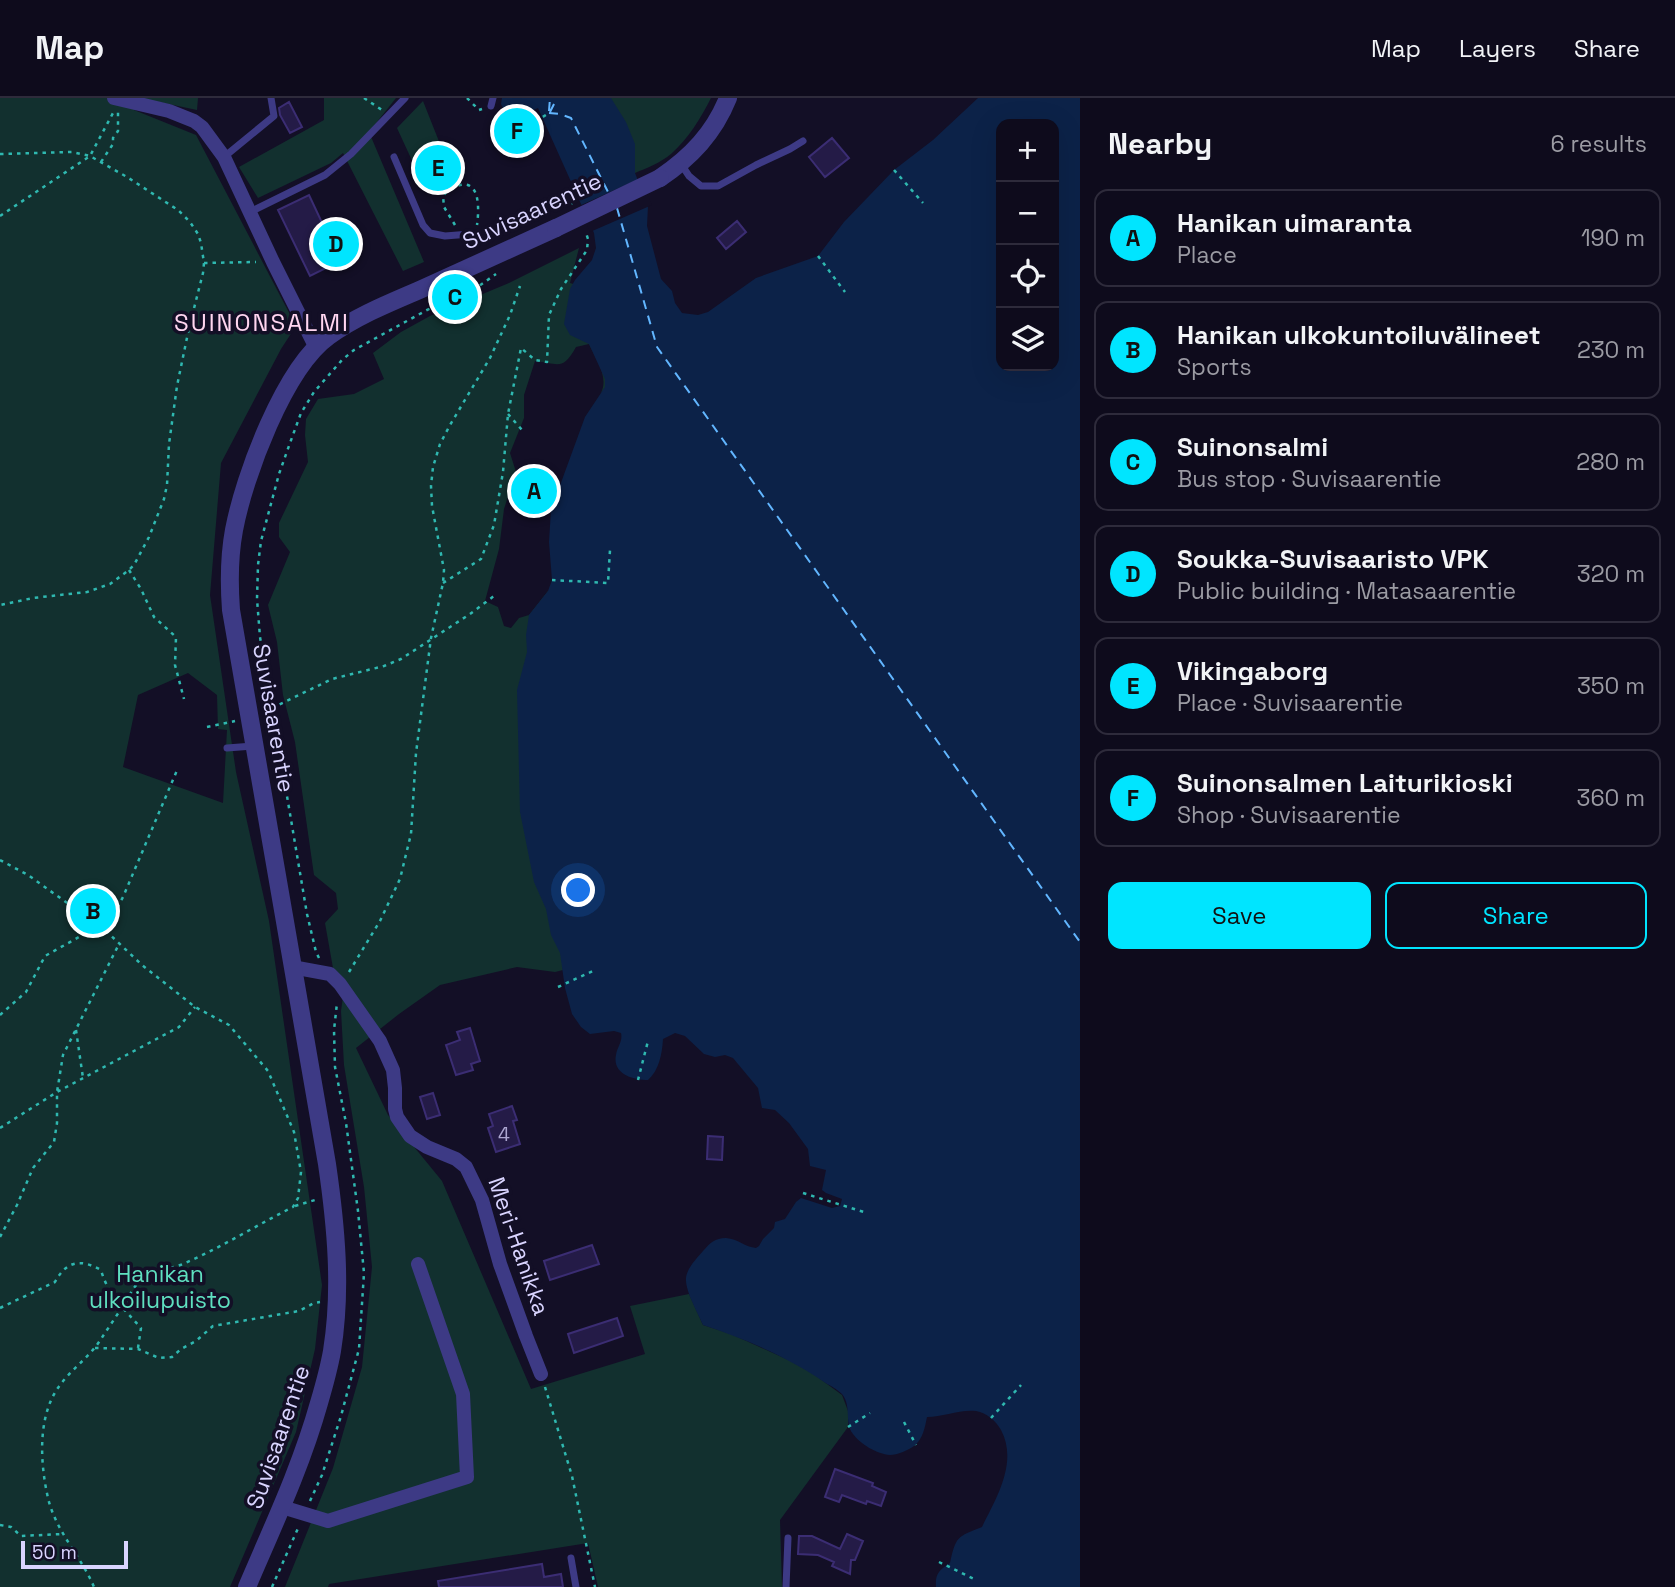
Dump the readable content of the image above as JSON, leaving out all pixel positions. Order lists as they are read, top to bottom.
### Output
{
  "streets": {
    "street": ["Suvisaarentie", "Meri-Hanikka"]
  },
  "districts": ["SUINONSALMI"],
  "parks": ["Hanikan ulkoilupuisto"],
  "house_numbers": ["4"],
  "scale_bar": "50 m",
  "page": {
    "header": "Map",
    "nav": ["Map", "Layers", "Share"],
    "heading": ["Nearby", "6 results"],
    "pins": [
      "F",
      "E",
      "D",
      "C",
      "A",
      "B"
    ],
    "map_buttons": ["+", "−"],
    "list": [
      {
        "mark": "A",
        "name": "Hanikan uimaranta",
        "note": "Place",
        "value": "190 m"
      },
      {
        "mark": "B",
        "name": "Hanikan ulkokuntoiluvälineet",
        "note": "Sports",
        "value": "230 m"
      },
      {
        "mark": "C",
        "name": "Suinonsalmi",
        "note": "Bus stop · Suvisaarentie",
        "value": "280 m"
      },
      {
        "mark": "D",
        "name": "Soukka-Suvisaaristo VPK",
        "note": "Public building · Matasaarentie",
        "value": "320 m"
      },
      {
        "mark": "E",
        "name": "Vikingaborg",
        "note": "Place · Suvisaarentie",
        "value": "350 m"
      },
      {
        "mark": "F",
        "name": "Suinonsalmen Laiturikioski",
        "note": "Shop · Suvisaarentie",
        "value": "360 m"
      }
    ],
    "buttons": ["Save", "Share"],
    "scale": "50 m"
  }
}
